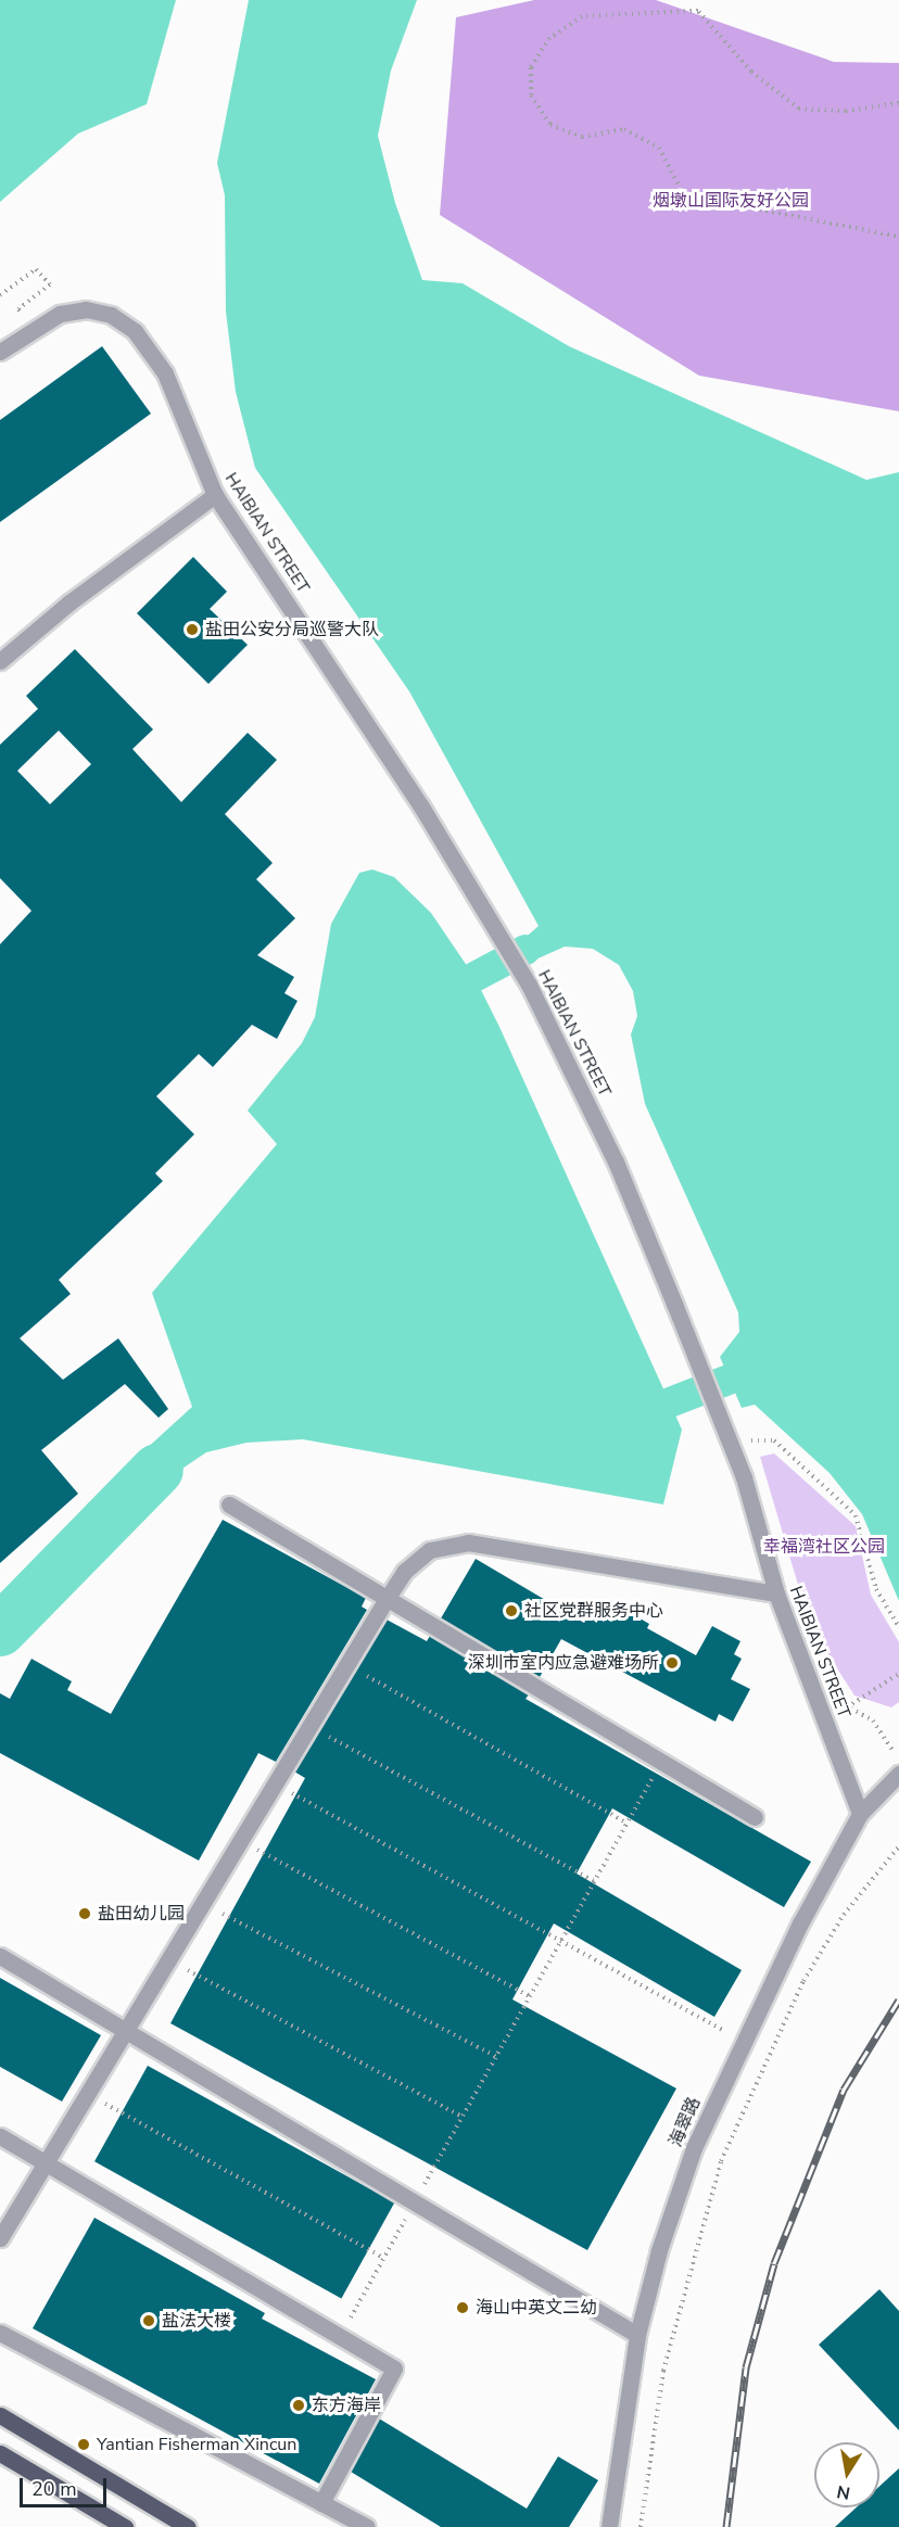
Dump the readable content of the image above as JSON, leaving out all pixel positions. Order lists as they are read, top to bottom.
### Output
{
  "streets": {
    "street": ["HAIBIAN STREET", "海翠路"]
  },
  "crossings": [
    ["HAIBIAN STREET", "海翠路"]
  ],
  "parks": ["烟墩山国际友好公园", "幸福湾社区公园"],
  "places": [
    "盐田公安分局巡警大队",
    "社区党群服务中心",
    "深圳市室内应急避难场所",
    "盐田幼儿园",
    "海山中英文二幼",
    "盐法大楼",
    "东方海岸",
    "Yantian Fisherman Xincun"
  ],
  "scale_bar": "20 m",
  "north": "bottom"
}
